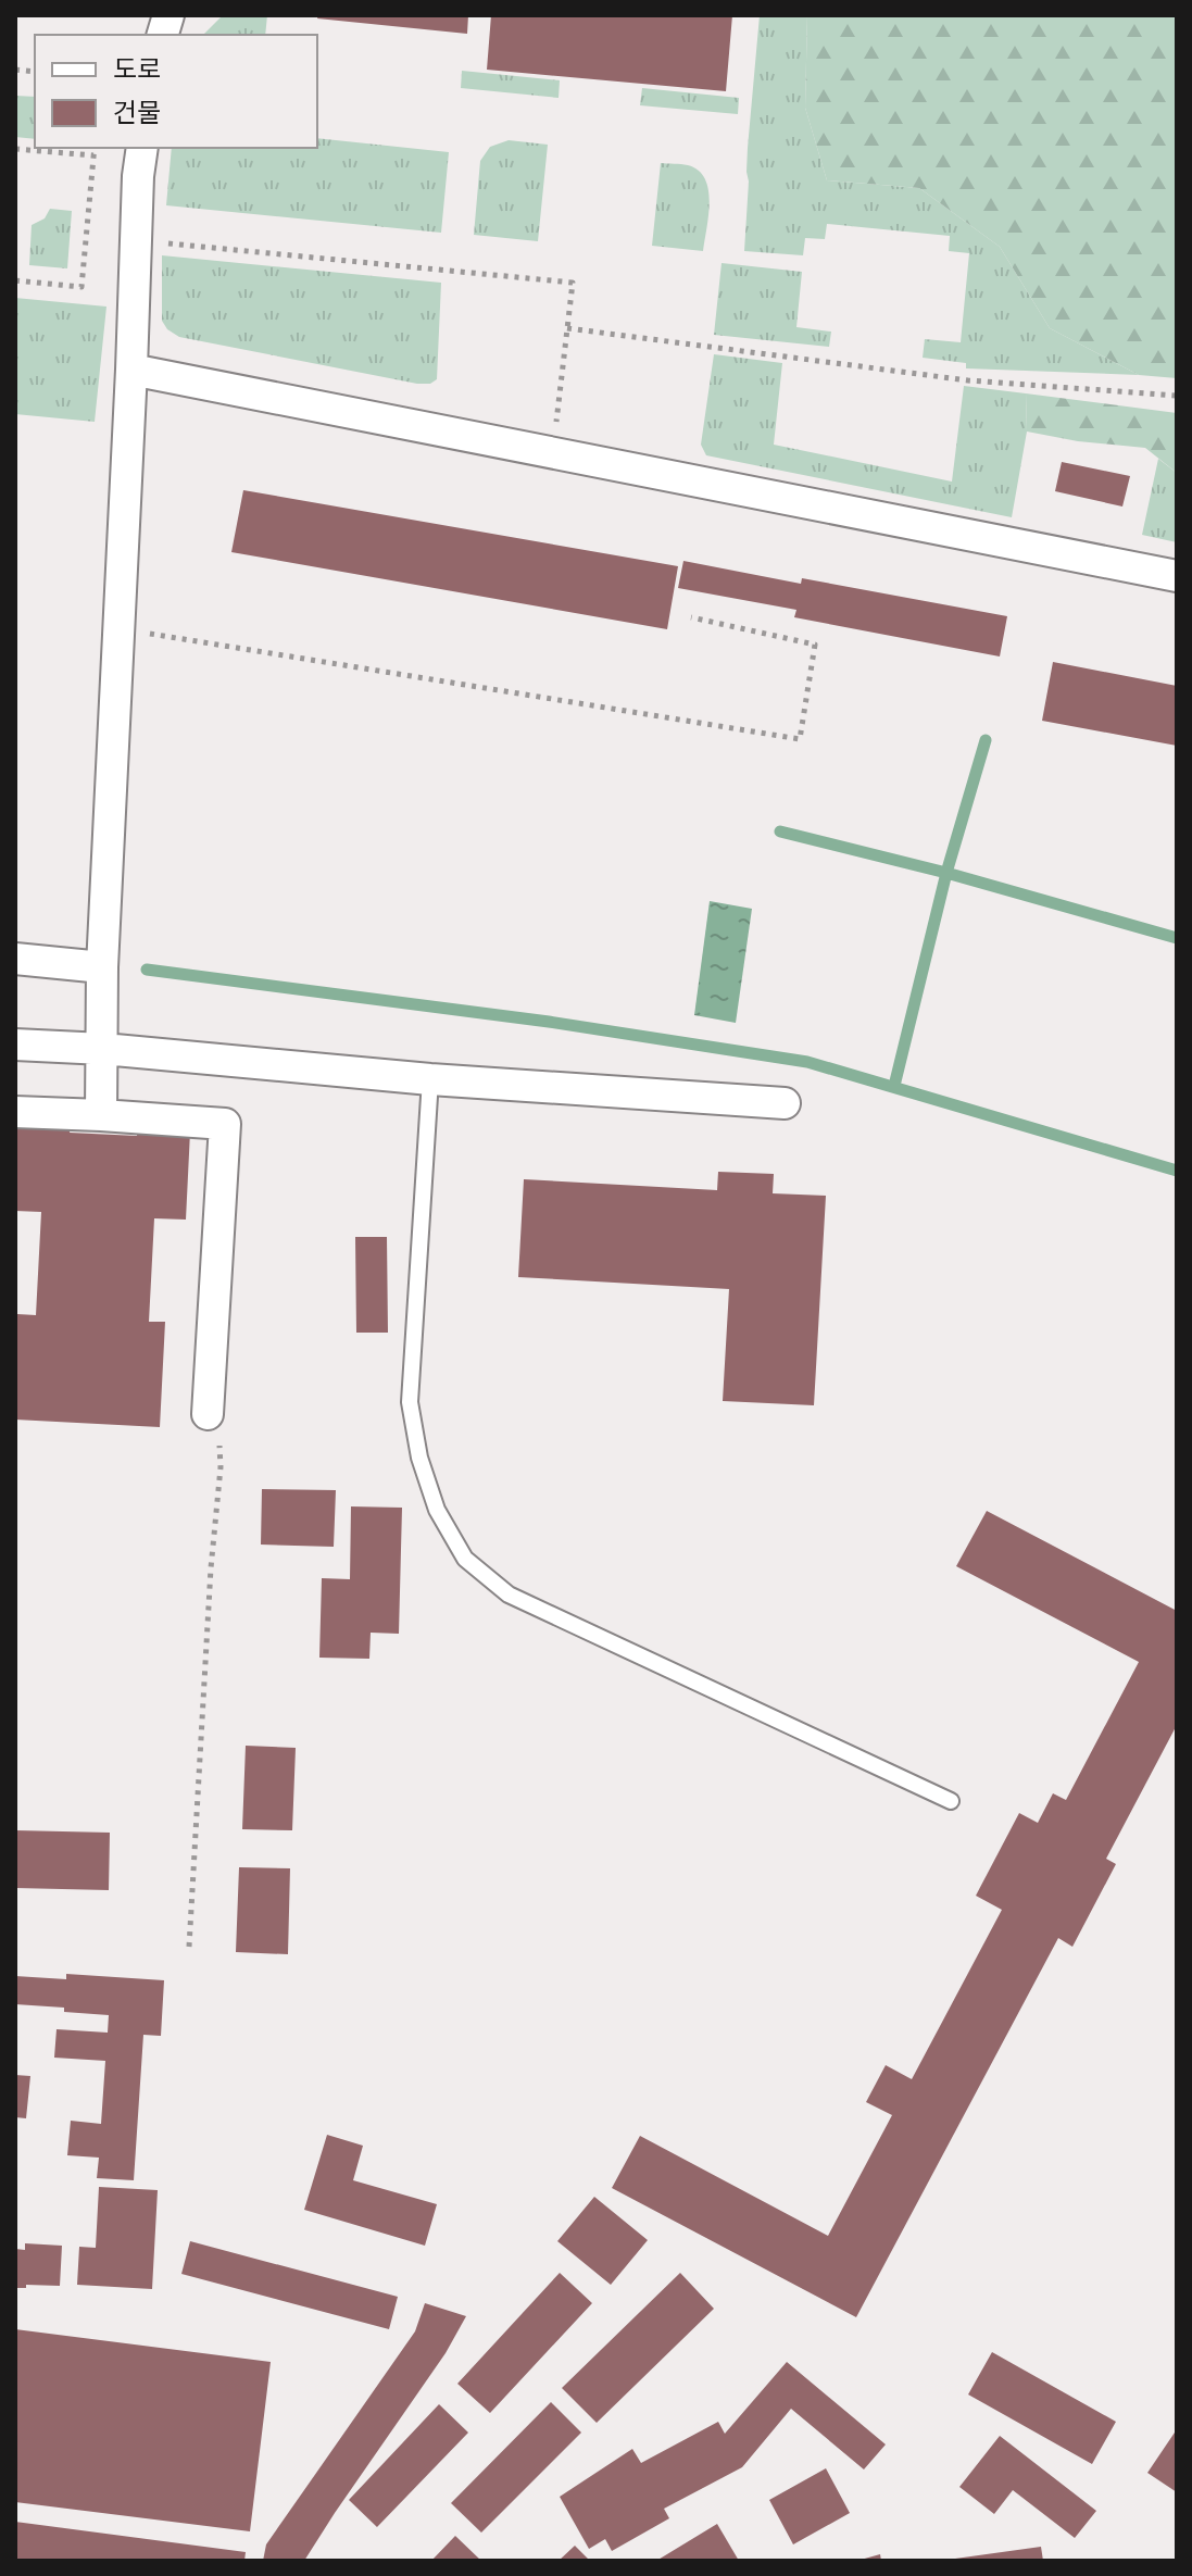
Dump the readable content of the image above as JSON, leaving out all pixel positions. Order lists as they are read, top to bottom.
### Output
{
  "legend": ["도로", "건물"]
}
